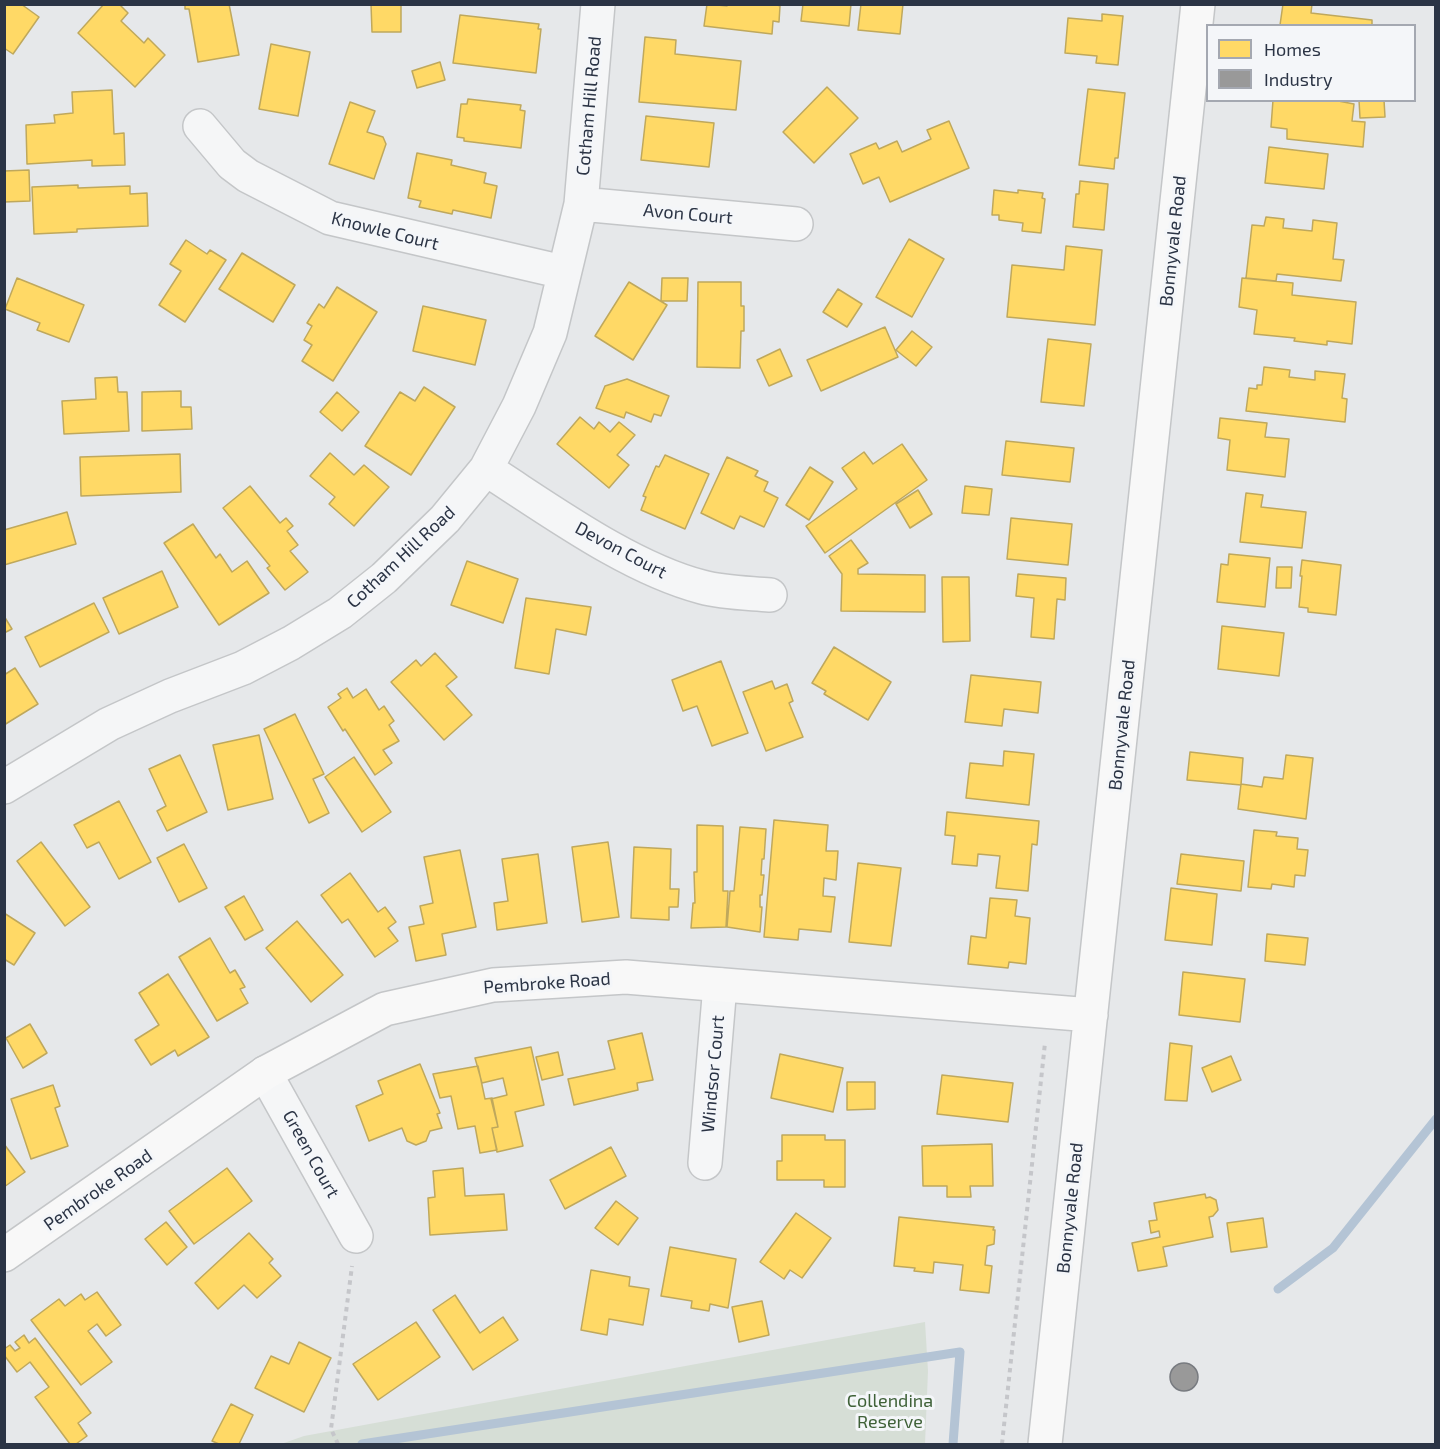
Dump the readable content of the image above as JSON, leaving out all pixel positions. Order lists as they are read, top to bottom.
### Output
{
  "streets": {
    "street": [
      "Cotham Hill Road",
      "Avon Court",
      "Knowle Court",
      "Bonnyvale Road",
      "Devon Court",
      "Pembroke Road",
      "Windsor Court",
      "Green Court"
    ]
  },
  "crossings": [
    ["Cotham Hill Road", "Avon Court"],
    ["Cotham Hill Road", "Knowle Court"],
    ["Cotham Hill Road", "Devon Court"],
    ["Bonnyvale Road", "Pembroke Road"],
    ["Pembroke Road", "Windsor Court"],
    ["Pembroke Road", "Green Court"]
  ],
  "parks": ["Collendina Reserve"],
  "legend": ["Homes", "Industry"]
}
